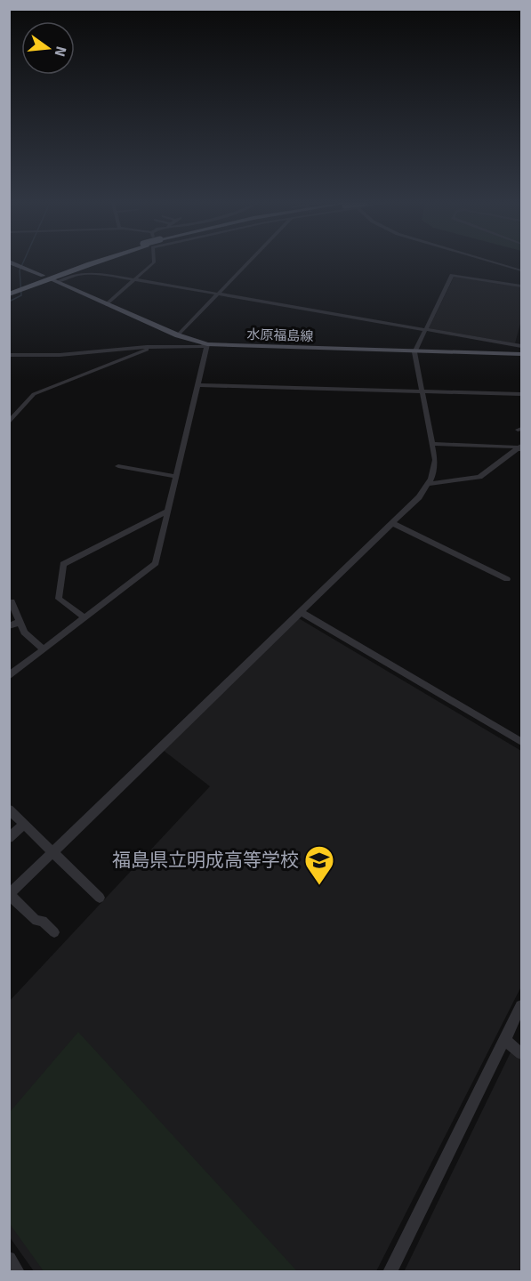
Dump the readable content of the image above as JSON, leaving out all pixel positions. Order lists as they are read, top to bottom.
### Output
{
  "streets": {
    "main road": ["水原福島線"]
  },
  "places": {
    "school or university": ["福島県立明成高等学校"]
  },
  "north": "right"
}
